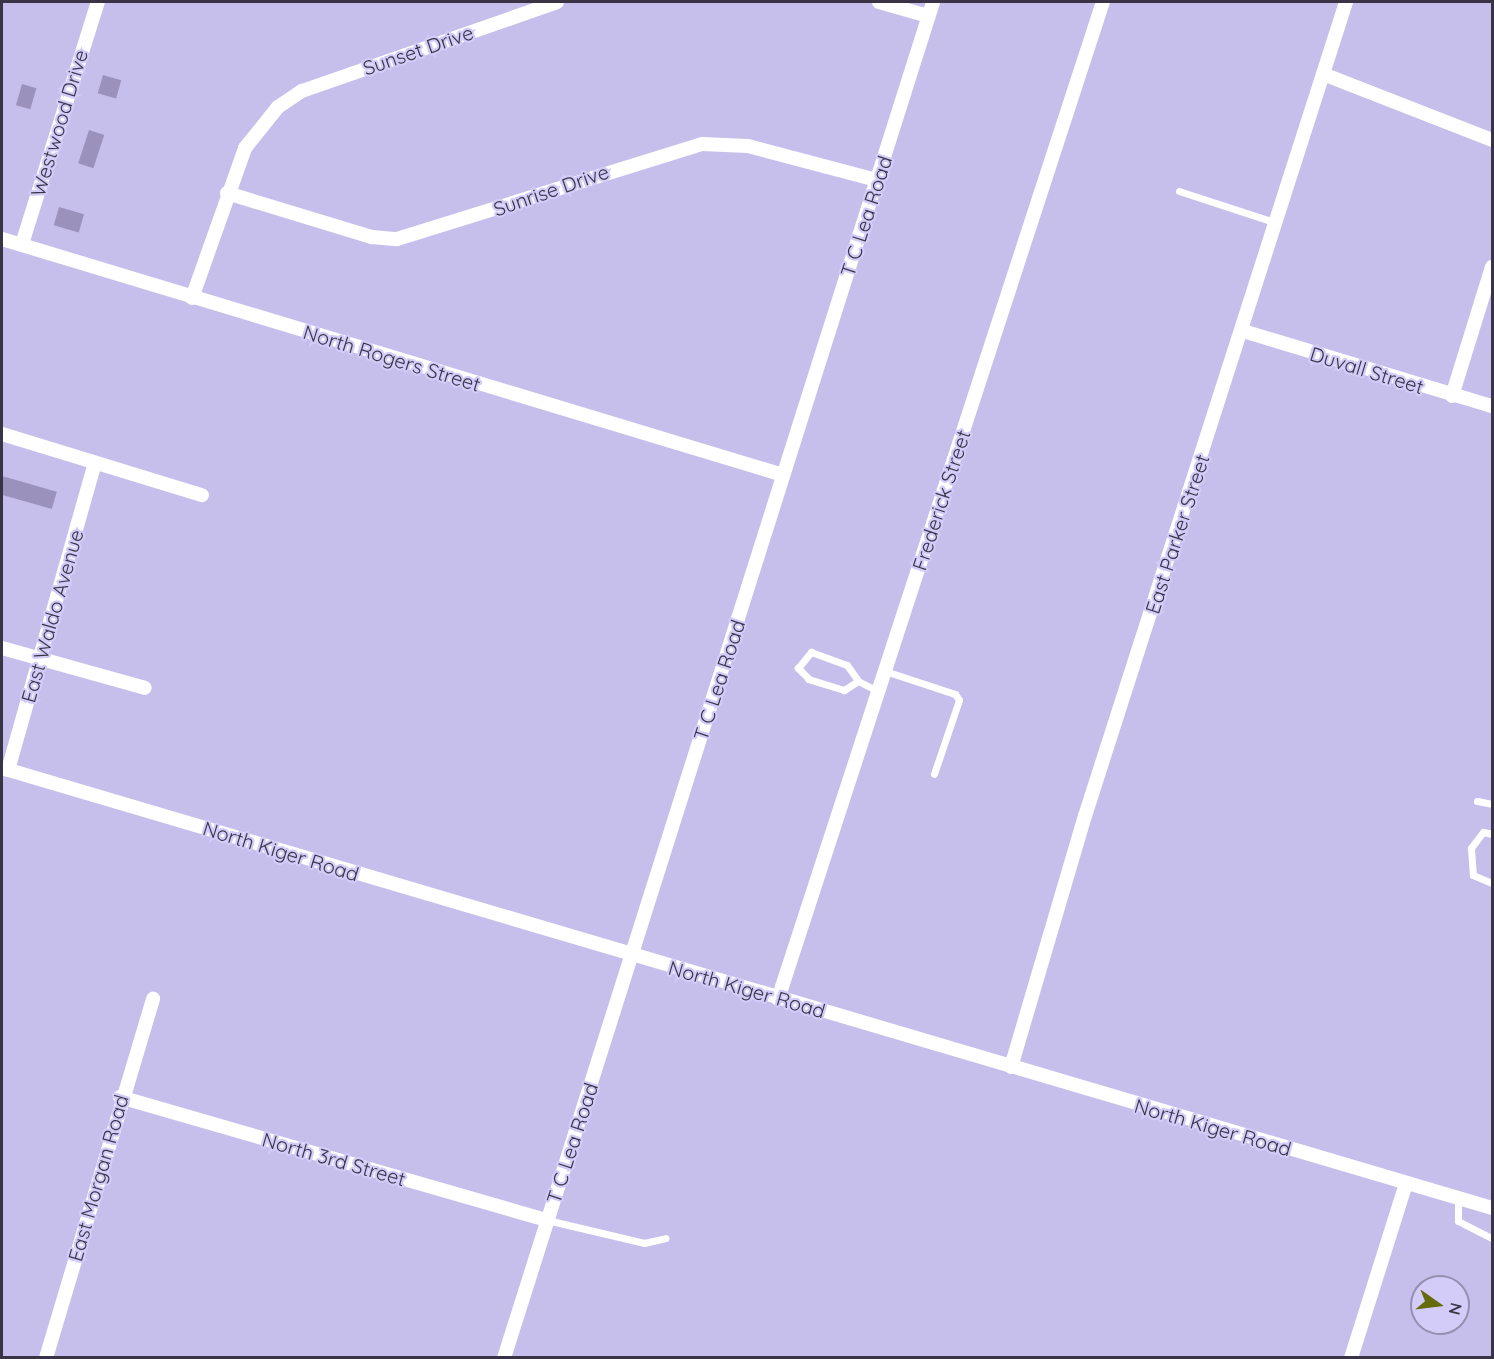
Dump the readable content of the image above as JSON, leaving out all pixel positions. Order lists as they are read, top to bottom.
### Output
{
  "streets": {
    "street": [
      "Sunset Drive",
      "Westwood Drive",
      "Sunrise Drive",
      "T C Lea Road",
      "North Rogers Street",
      "Duvall Street",
      "Frederick Street",
      "East Parker Street",
      "East Waldo Avenue",
      "North Kiger Road",
      "North 3rd Street",
      "East Morgan Road"
    ]
  },
  "crossings": [
    ["Sunset Drive", "Sunrise Drive"],
    ["Westwood Drive", "North Rogers Street"],
    ["Sunrise Drive", "T C Lea Road"],
    ["T C Lea Road", "North Rogers Street"],
    ["T C Lea Road", "North Kiger Road"],
    ["T C Lea Road", "North 3rd Street"],
    ["Duvall Street", "East Parker Street"],
    ["Frederick Street", "North Kiger Road"],
    ["East Parker Street", "North Kiger Road"],
    ["East Waldo Avenue", "North Kiger Road"],
    ["North 3rd Street", "East Morgan Road"]
  ],
  "north": "right"
}
